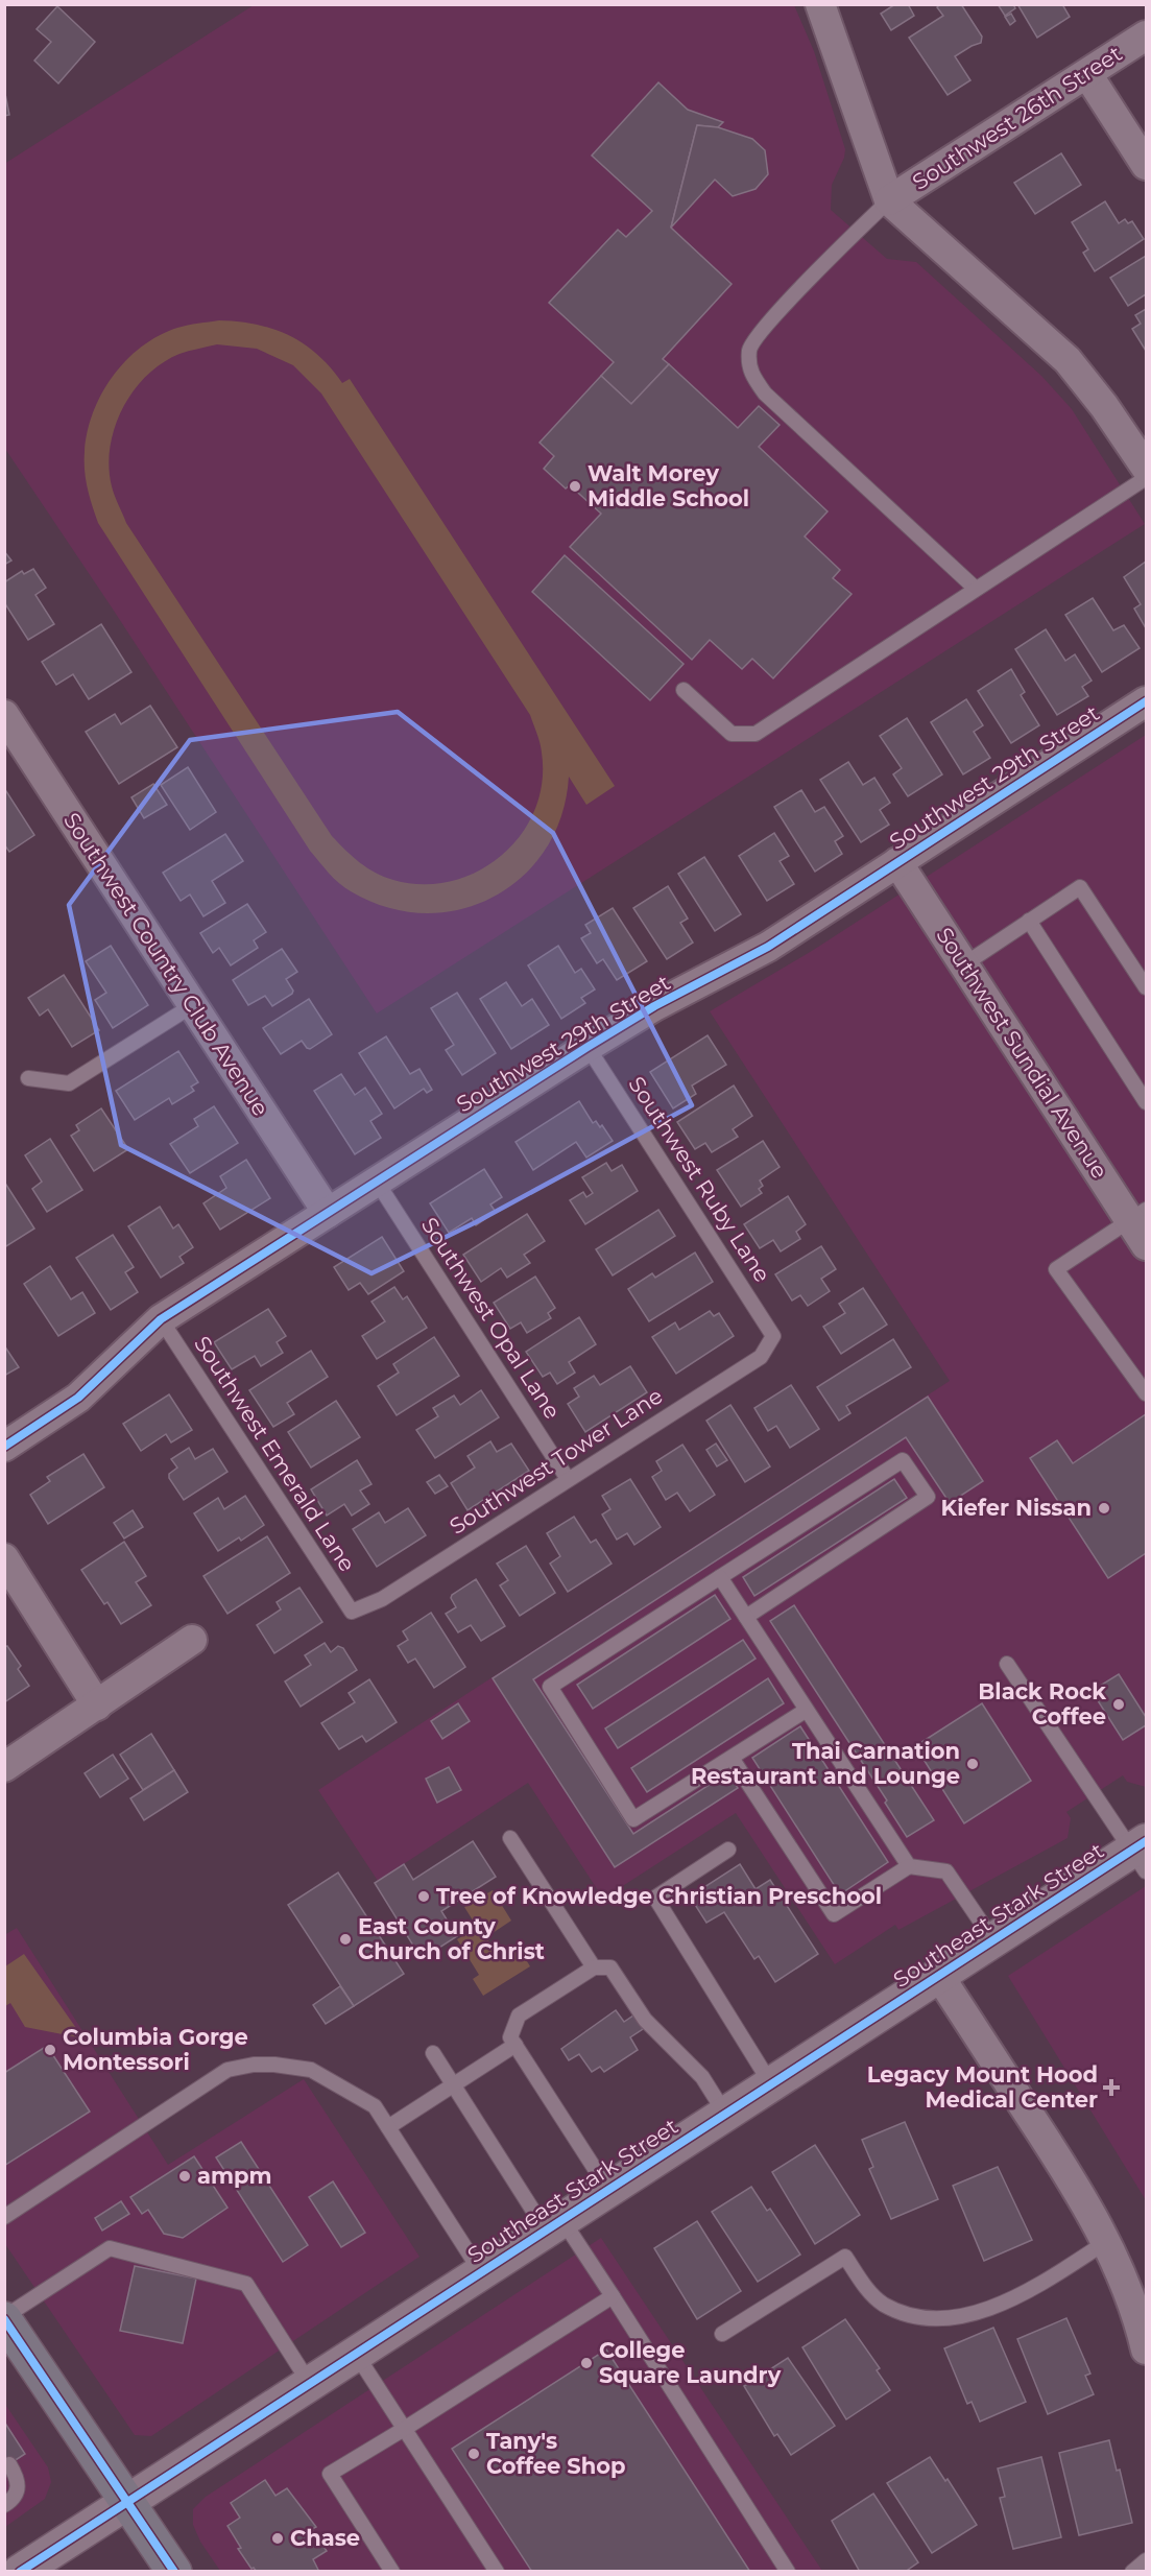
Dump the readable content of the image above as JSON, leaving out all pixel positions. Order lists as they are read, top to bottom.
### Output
{
  "streets": {
    "main road": ["Southeast Stark Street"],
    "street": [
      "Southwest 26th Street",
      "Southwest 29th Street",
      "Southwest Country Club Avenue",
      "Southwest Sundial Avenue"
    ],
    "lane": [
      "Southwest Ruby Lane",
      "Southwest Opal Lane",
      "Southwest Emerald Lane",
      "Southwest Tower Lane"
    ]
  },
  "crossings": [
    ["Southwest 29th Street", "Southwest Country Club Avenue"],
    ["Southwest 29th Street", "Southwest Sundial Avenue"],
    ["Southwest 29th Street", "Southwest Ruby Lane"],
    ["Southwest 29th Street", "Southwest Opal Lane"],
    ["Southwest 29th Street", "Southwest Emerald Lane"],
    ["Southwest Ruby Lane", "Southwest Tower Lane"],
    ["Southwest Opal Lane", "Southwest Tower Lane"],
    ["Southwest Emerald Lane", "Southwest Tower Lane"]
  ],
  "places": {
    "other": [
      "Walt Morey Middle School",
      "Kiefer Nissan",
      "Black Rock Coffee",
      "Thai Carnation Restaurant and Lounge",
      "Tree of Knowledge Christian Preschool",
      "East County Church of Christ",
      "Columbia Gorge Montessori",
      "ampm",
      "College Square Laundry",
      "Tany's Coffee Shop",
      "Chase"
    ],
    "health": ["Legacy Mount Hood Medical Center"]
  }
}
